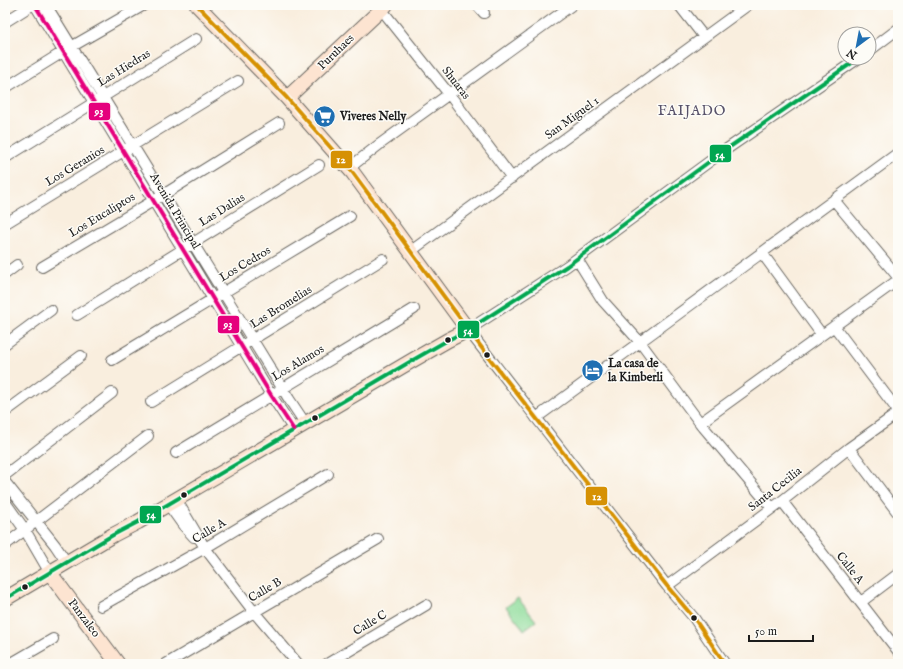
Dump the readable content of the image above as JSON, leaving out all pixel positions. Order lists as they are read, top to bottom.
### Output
{
  "streets": {
    "street": [
      "Puruhaes",
      "Las Hiedras",
      "Shuaras",
      "San Miguel 1",
      "Los Geranios",
      "Las Dalias",
      "Avenida Principal",
      "Los Eucaliptos",
      "Los Cedros",
      "Las Bromelias",
      "Los Alamos",
      "Santa Cecilia",
      "Calle A",
      "Calle B",
      "Panzaleo",
      "Calle C"
    ]
  },
  "crossings": [
    ["Puruhaes", "Shuaras"],
    ["Las Hiedras", "Avenida Principal"],
    ["Shuaras", "San Miguel 1"],
    ["Los Geranios", "Avenida Principal"],
    ["Las Dalias", "Avenida Principal"],
    ["Avenida Principal", "Los Eucaliptos"],
    ["Avenida Principal", "Los Cedros"],
    ["Avenida Principal", "Las Bromelias"],
    ["Avenida Principal", "Los Alamos"],
    ["Santa Cecilia", "Calle A"]
  ],
  "districts": ["FAIJADO"],
  "places": {
    "supermarket": ["Viveres Nelly"],
    "hotel": ["La casa de la Kimberli"]
  },
  "lines": ["transit line 12", "transit line 93", "transit line 54"],
  "scale_bar": "50 m",
  "north": "bottom left"
}
